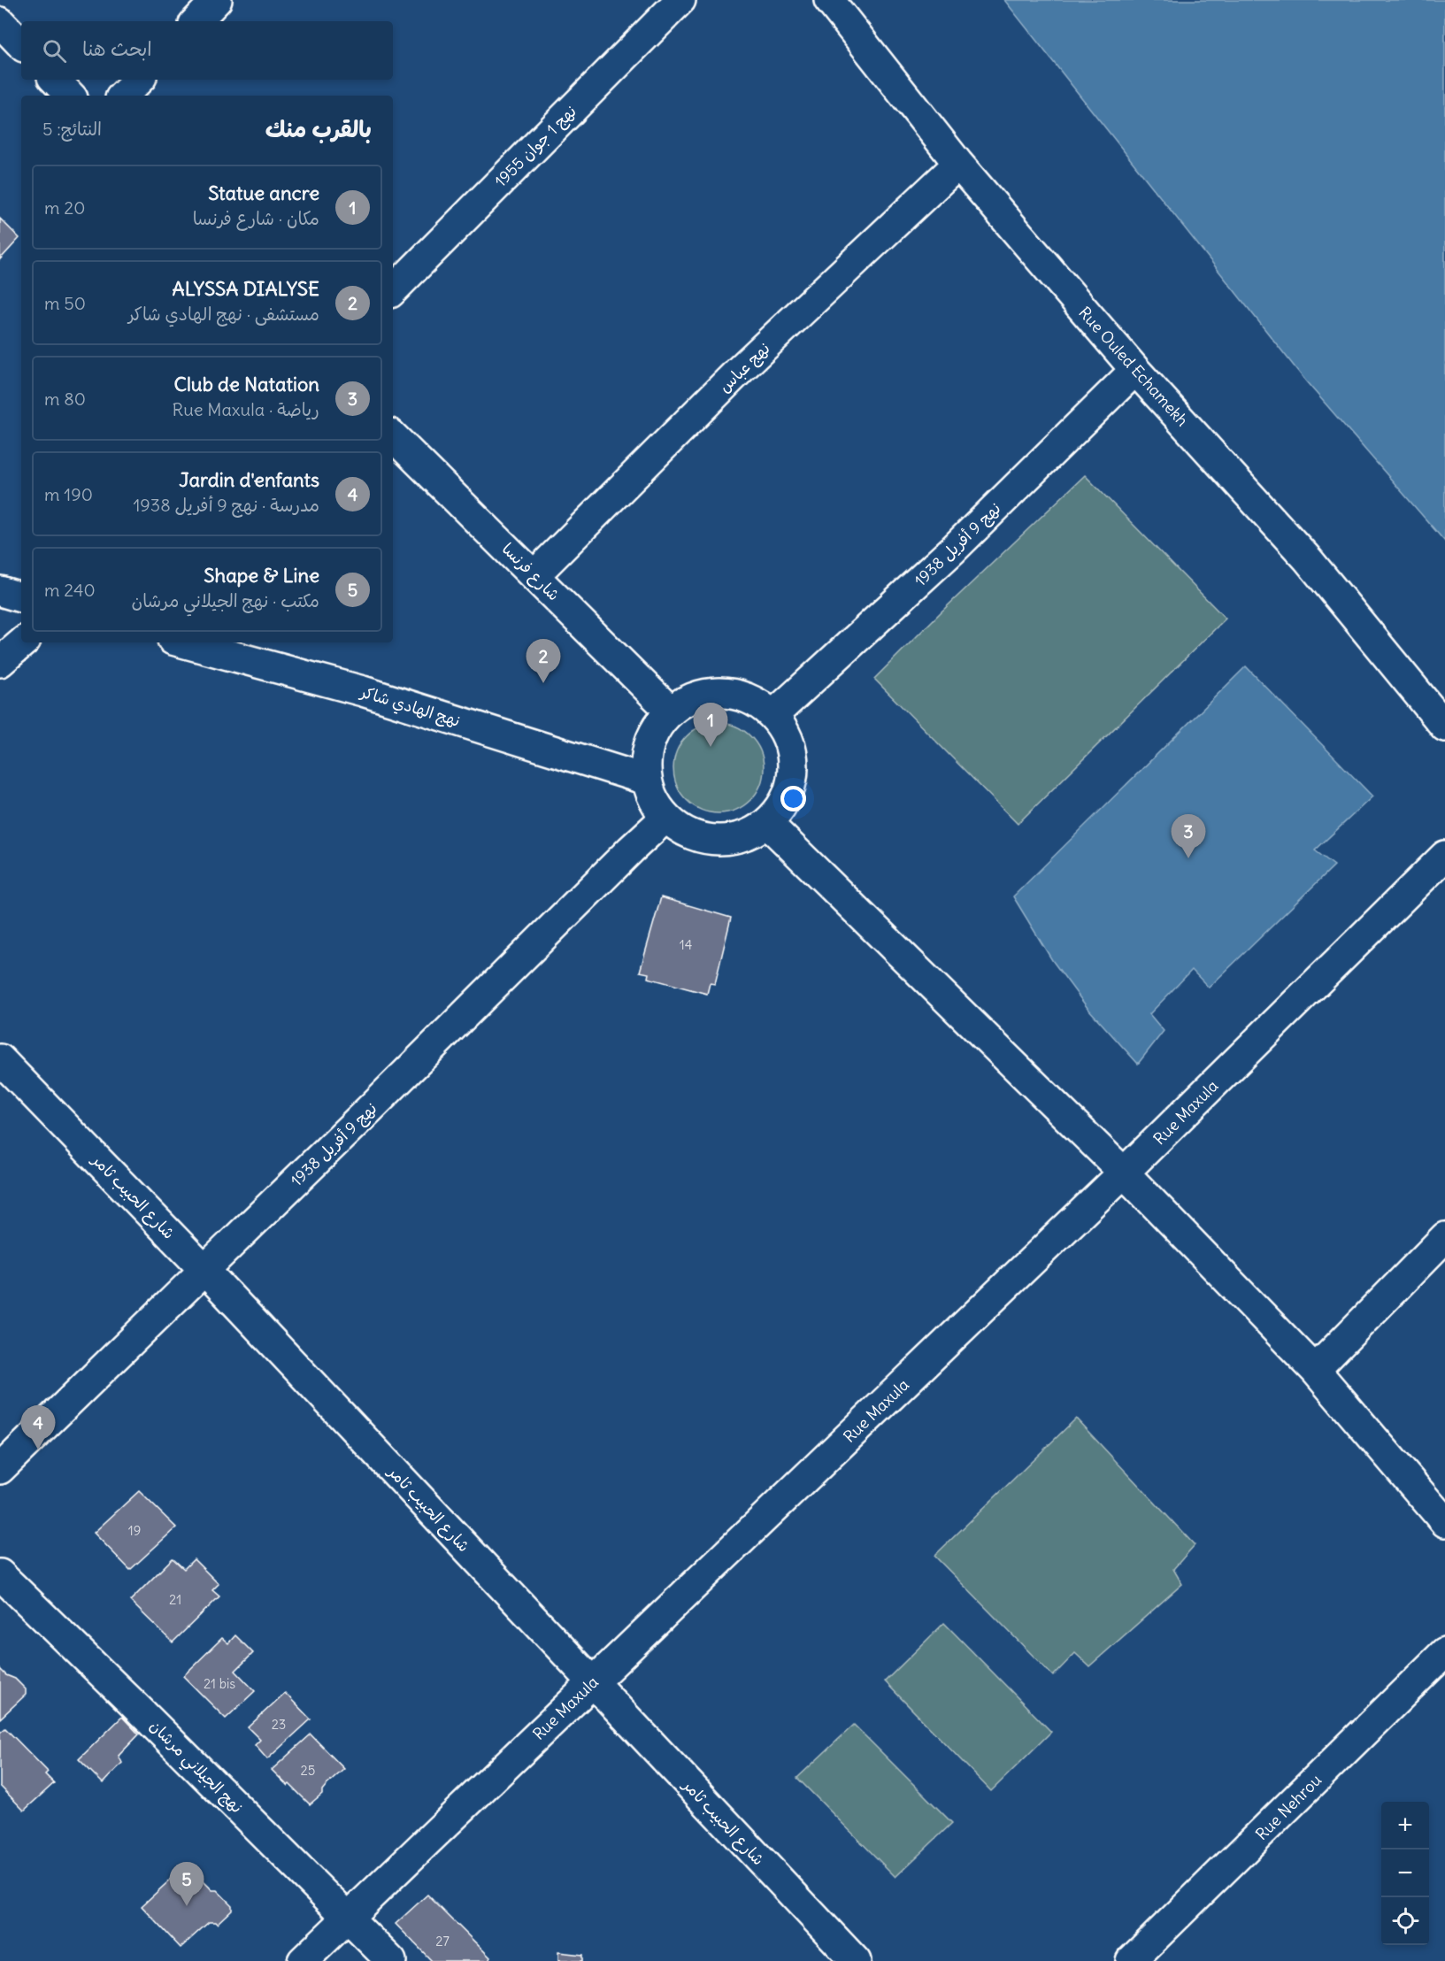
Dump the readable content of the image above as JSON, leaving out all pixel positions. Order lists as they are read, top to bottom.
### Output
{
  "streets": {
    "street": [
      "نهج 1 جوان 1955",
      "Rue Ouled Echamekh",
      "نهج عباس",
      "نهج 9 أفريل 1938",
      "شارع فرنسا",
      "نهج الهادي شاكر",
      "Rue Maxula",
      "شارع الحبيب ثامر",
      "نهج الجيلاني مرشان",
      "Rue Nehrou"
    ]
  },
  "crossings": [
    ["Rue Ouled Echamekh", "نهج عباس"],
    ["Rue Ouled Echamekh", "نهج 9 أفريل 1938"],
    ["نهج عباس", "شارع فرنسا"],
    ["نهج 9 أفريل 1938", "شارع فرنسا"],
    ["نهج 9 أفريل 1938", "نهج الهادي شاكر"],
    ["نهج 9 أفريل 1938", "شارع الحبيب ثامر"],
    ["شارع فرنسا", "نهج الهادي شاكر"],
    ["Rue Maxula", "شارع الحبيب ثامر"],
    ["Rue Maxula", "نهج الجيلاني مرشان"]
  ],
  "house_numbers": [
    "14",
    "19",
    "21",
    "21 bis",
    "23",
    "25",
    "27"
  ],
  "page": {
    "search": "ابحث هنا",
    "heading": ["بالقرب منك", "النتائج: 5"],
    "list": [
      {
        "mark": "1",
        "name": "Statue ancre",
        "note": "مكان · شارع فرنسا",
        "value": "20 m"
      },
      {
        "mark": "2",
        "name": "ALYSSA DIALYSE",
        "note": "مستشفى · نهج الهادي شاكر",
        "value": "50 m"
      },
      {
        "mark": "3",
        "name": "Club de Natation",
        "note": "رياضة · Rue Maxula",
        "value": "80 m"
      },
      {
        "mark": "4",
        "name": "Jardin d'enfants",
        "note": "مدرسة · نهج 9 أفريل 1938",
        "value": "190 m"
      },
      {
        "mark": "5",
        "name": "Shape & Line",
        "note": "مكتب · نهج الجيلاني مرشان",
        "value": "240 m"
      }
    ],
    "pins": [
      "2",
      "1",
      "3",
      "4",
      "5"
    ],
    "map_buttons": ["+", "−"]
  }
}
